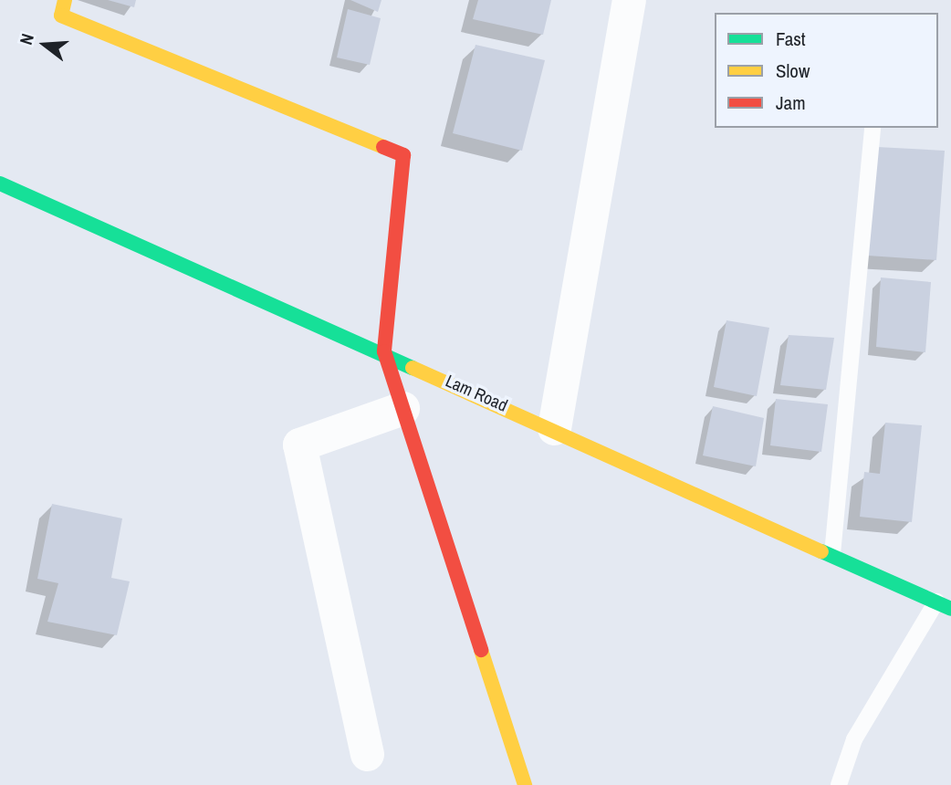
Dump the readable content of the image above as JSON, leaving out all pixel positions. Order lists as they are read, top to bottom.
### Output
{
  "streets": {
    "street": ["Lam Road"]
  },
  "legend": ["Fast", "Slow", "Jam"],
  "north": "left"
}
